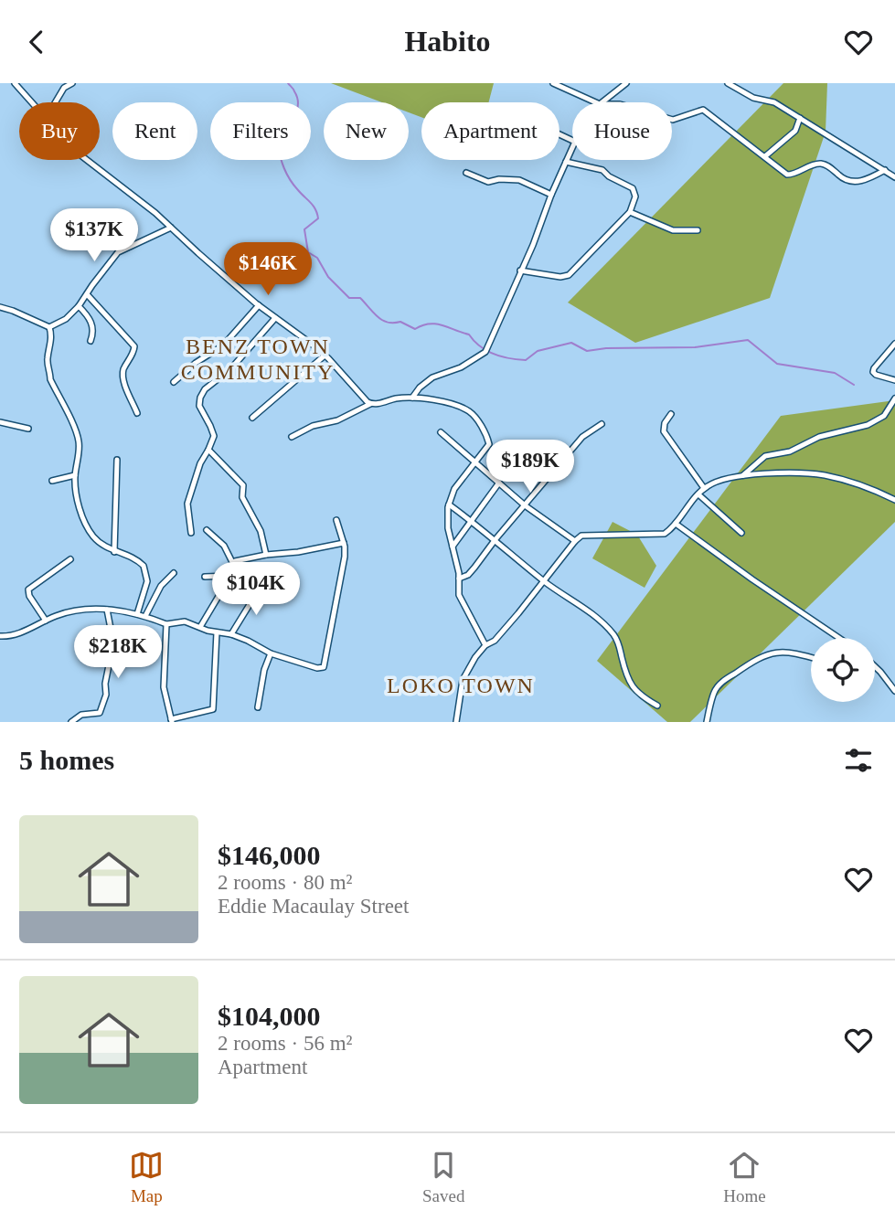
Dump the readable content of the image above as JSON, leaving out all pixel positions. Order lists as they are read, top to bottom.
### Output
{
  "districts": ["BENZ TOWN COMMUNITY", "LOKO TOWN"],
  "page": {
    "header": "Habito",
    "chip": [
      "Buy",
      "Rent",
      "Filters",
      "New",
      "Apartment",
      "House"
    ],
    "price": [
      "$137K",
      "$146K",
      "$189K",
      "$104K",
      "$218K"
    ],
    "heading": "5 homes",
    "list": [
      {
        "name": "$146,000",
        "note": "2 rooms · 80 m² · Eddie Macaulay Street"
      },
      {
        "name": "$104,000",
        "note": "2 rooms · 56 m² · Apartment"
      }
    ],
    "tabs": ["Map", "Saved", "Home"]
  }
}
